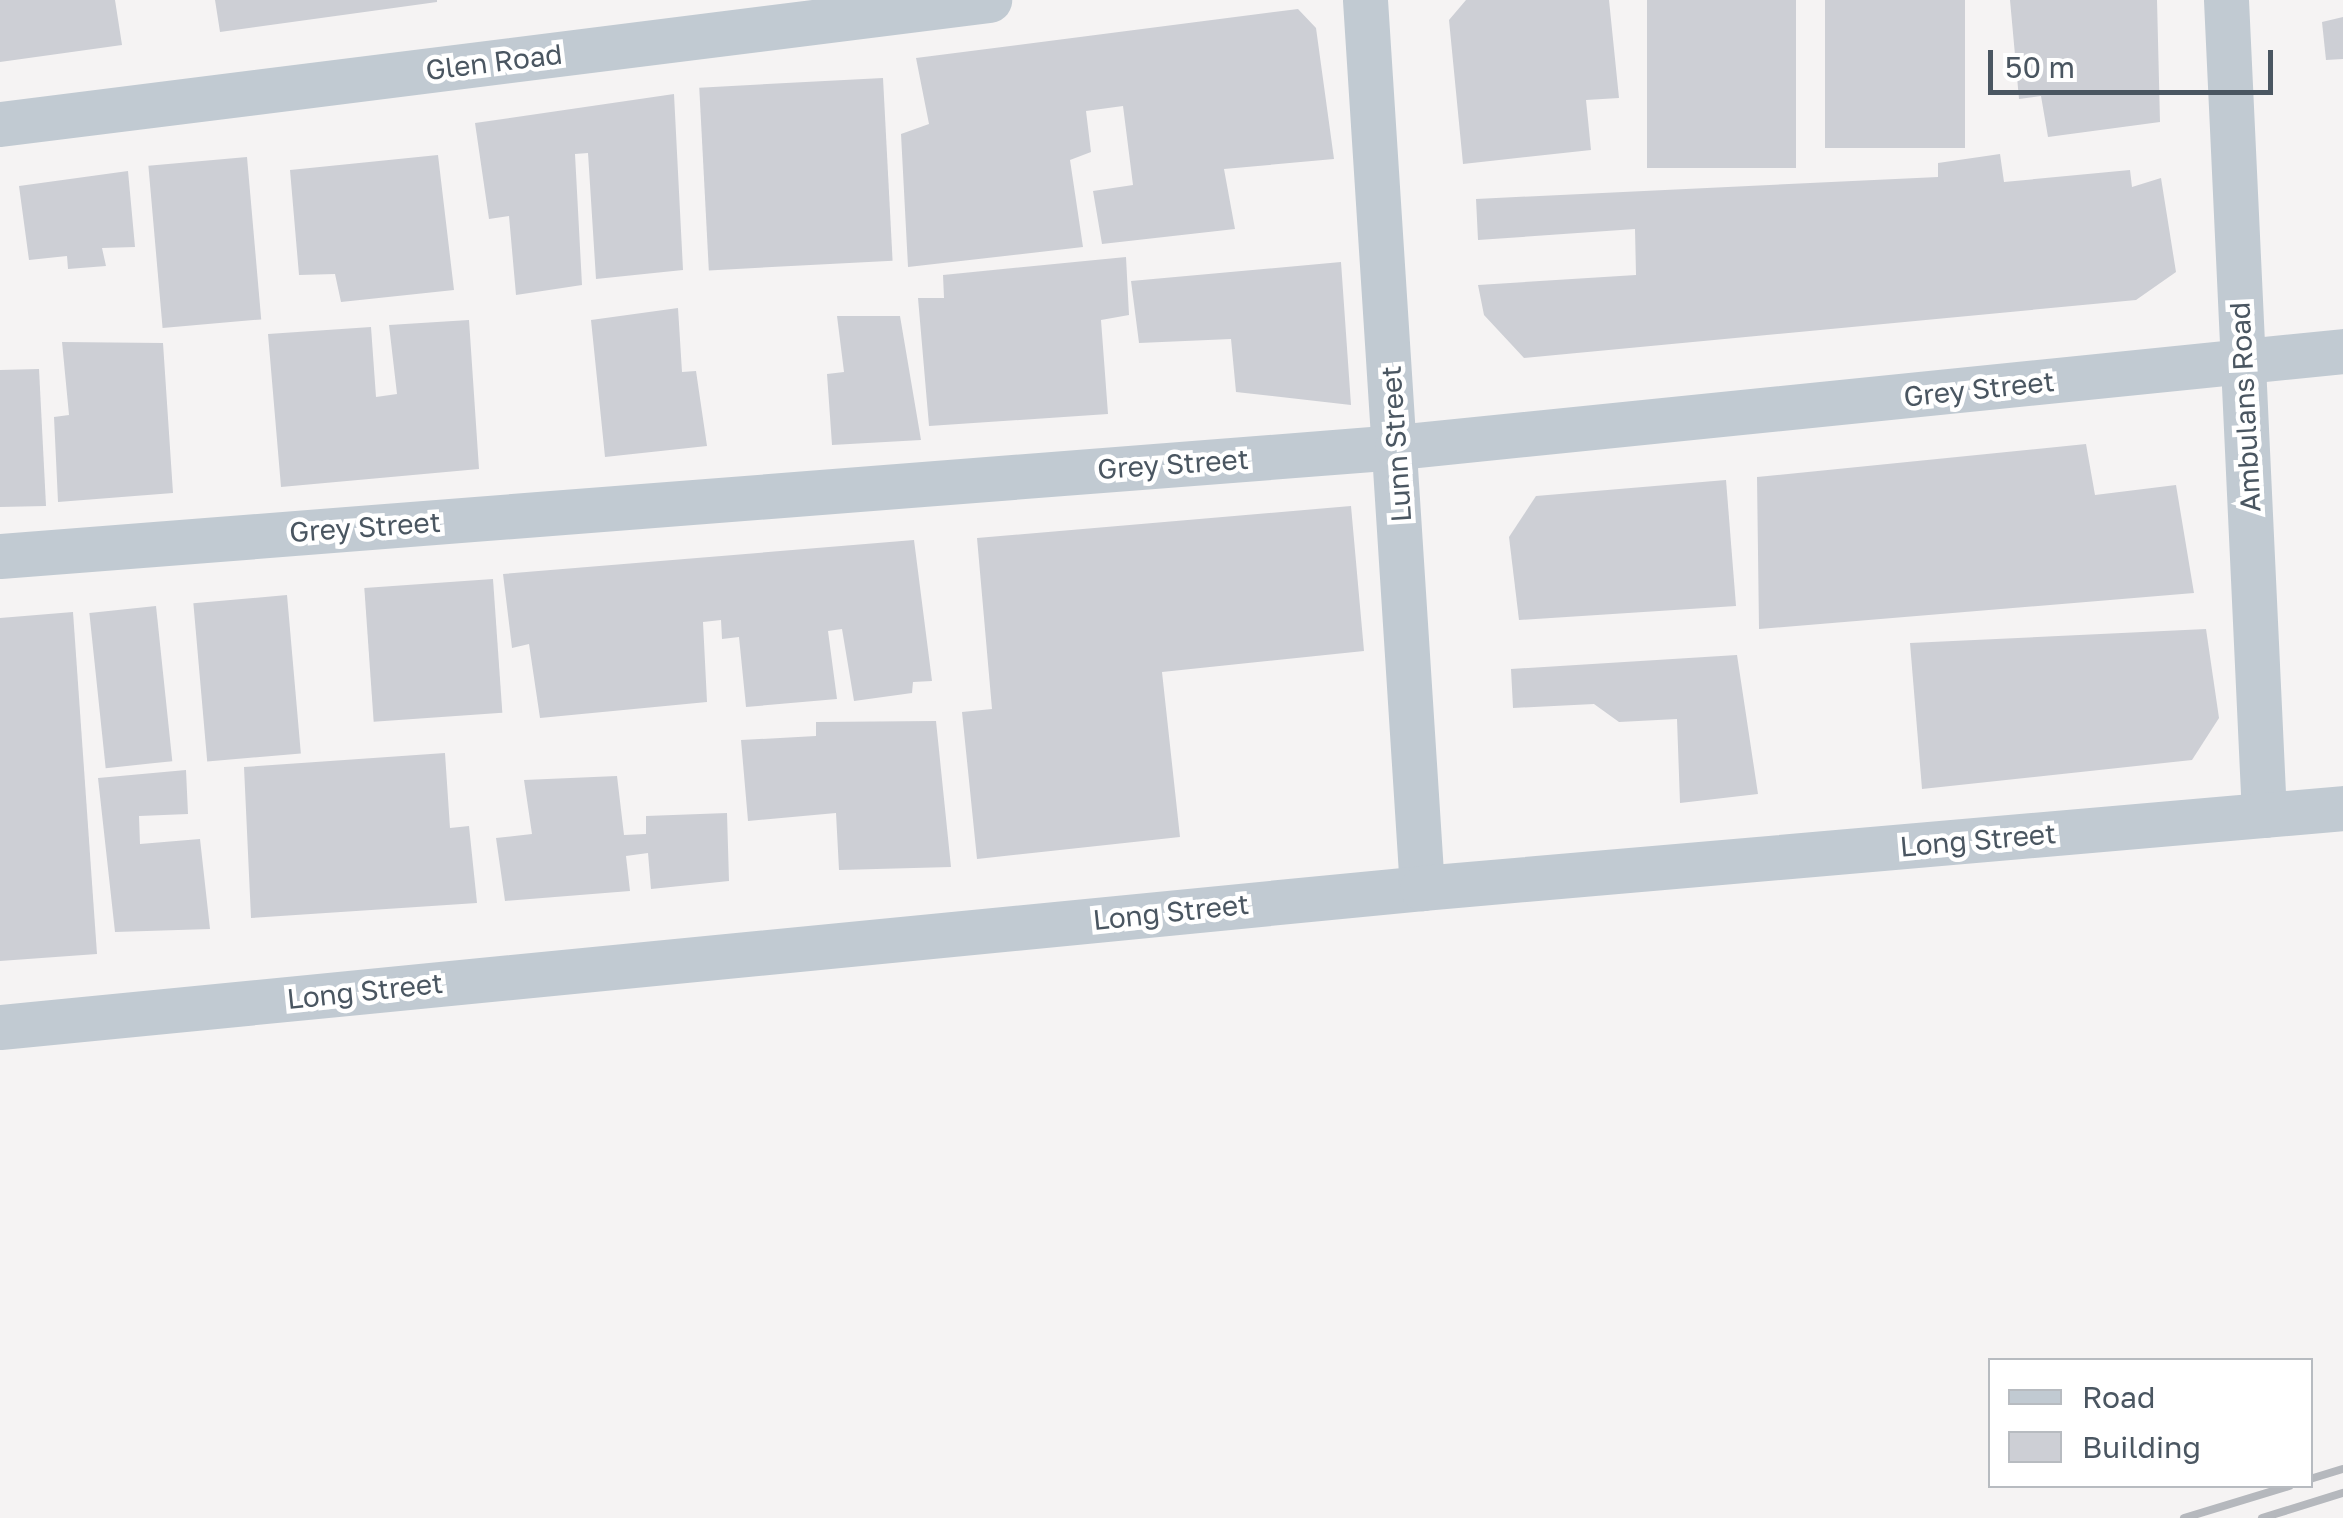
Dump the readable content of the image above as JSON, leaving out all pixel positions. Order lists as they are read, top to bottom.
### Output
{
  "streets": {
    "street": [
      "Glen Road",
      "Grey Street",
      "Ambulans Road",
      "Lunn Street",
      "Long Street"
    ]
  },
  "crossings": [
    ["Grey Street", "Ambulans Road"],
    ["Grey Street", "Lunn Street"],
    ["Ambulans Road", "Long Street"],
    ["Lunn Street", "Long Street"]
  ],
  "legend": ["Road", "Building"],
  "scale_bar": "50 m"
}
